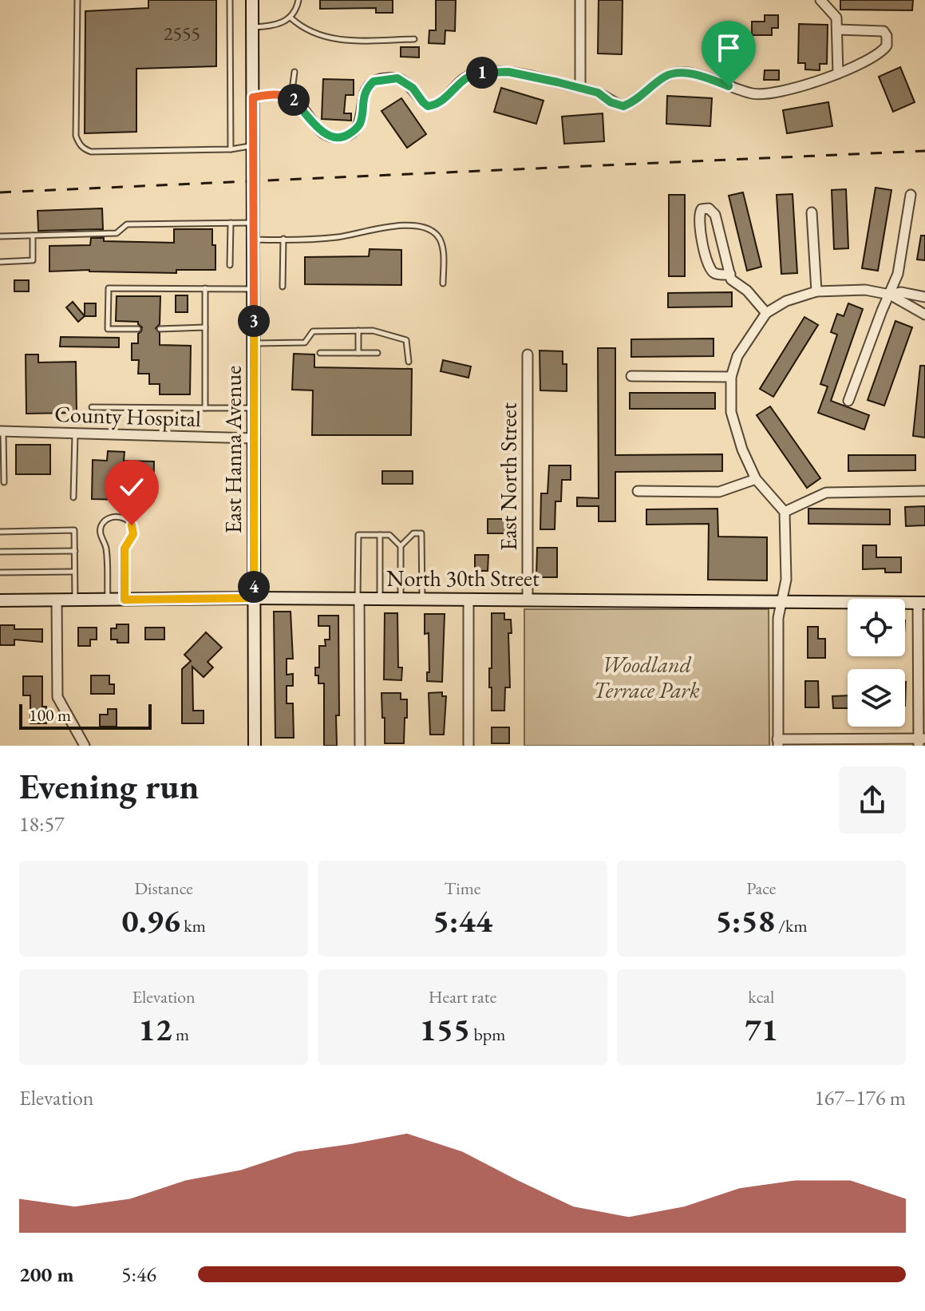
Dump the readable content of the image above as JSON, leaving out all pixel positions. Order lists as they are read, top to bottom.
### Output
{
  "streets": {
    "street": [
      "County Hospital",
      "East Hanna Avenue",
      "East North Street",
      "North 30th Street"
    ]
  },
  "crossings": [
    ["County Hospital", "East Hanna Avenue"],
    ["East Hanna Avenue", "North 30th Street"],
    ["East North Street", "North 30th Street"]
  ],
  "parks": ["Woodland Terrace Park"],
  "house_numbers": ["2555"],
  "scale_bar": "100 m",
  "page": {
    "pins": [
      "1",
      "2",
      "3",
      "4"
    ],
    "scale": "100 m",
    "heading": ["Evening run", "18:57"],
    "stats": [
      ["Distance", "0.96 km"],
      ["Time", "5:44"],
      ["Pace", "5:58 /km"],
      ["Elevation", "12 m"],
      ["Heart rate", "155 bpm"],
      ["kcal", "71"]
    ],
    "chart": ["Elevation", "167–176 m"],
    "list": [
      {
        "name": "200 m",
        "note": "5:46"
      }
    ]
  }
}
